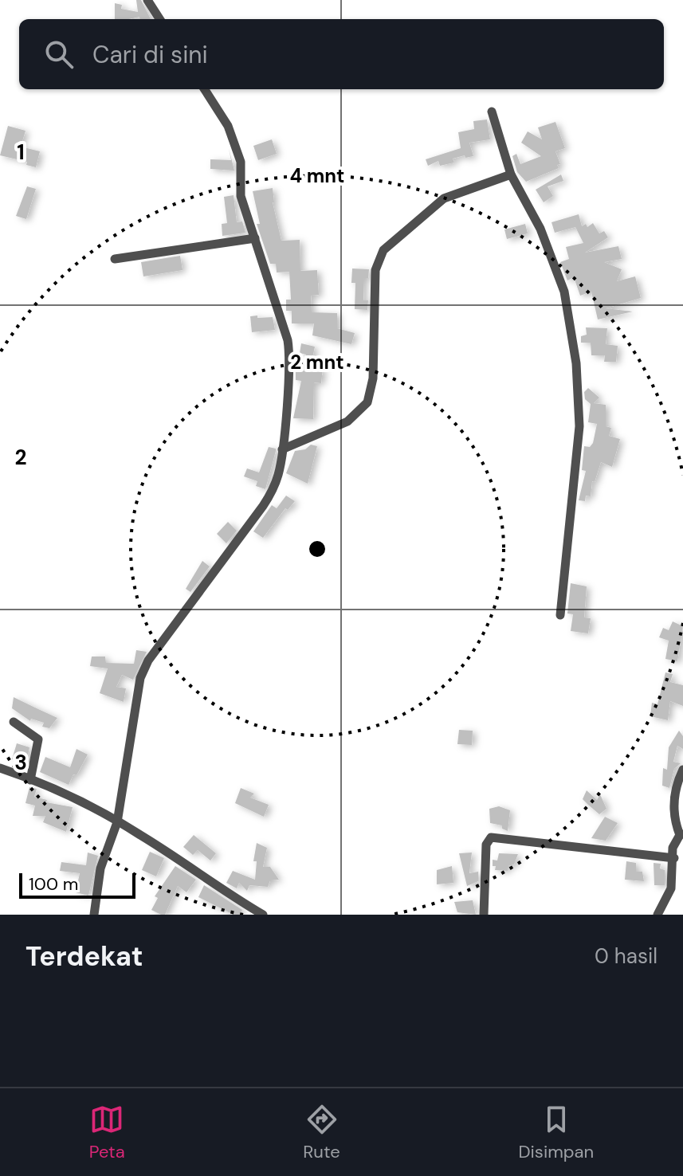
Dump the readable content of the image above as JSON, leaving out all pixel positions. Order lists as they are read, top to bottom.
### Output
{
  "scale_bar": "100 m",
  "page": {
    "search": "Cari di sini",
    "scale": "100 m",
    "heading": ["Terdekat", "0 hasil"],
    "nav": ["Peta", "Rute", "Disimpan"]
  },
  "grid": {
    "rows": ["1", "2", "3"]
  },
  "rings": ["4 mnt", "2 mnt"]
}
